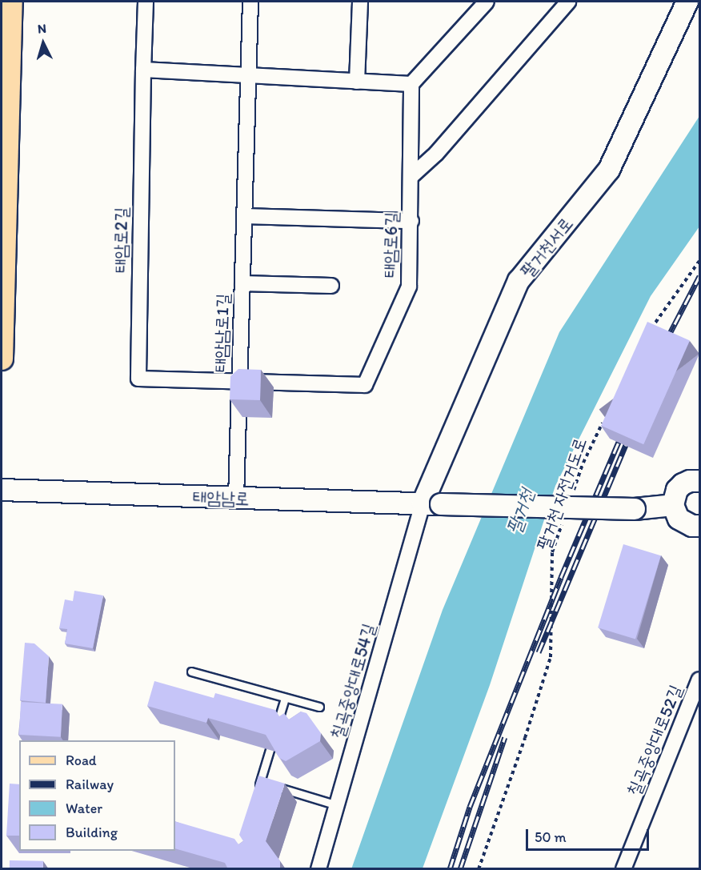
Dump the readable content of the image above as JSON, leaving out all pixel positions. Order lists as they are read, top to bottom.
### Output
{
  "streets": {
    "main road": ["팔거천서로", "태암남로"],
    "street": [
      "태암로2길",
      "태암로6길",
      "태암남로1길",
      "칠곡중앙대로54길",
      "칠곡중앙대로52길"
    ],
    "path": ["팔거천 자전거도로"]
  },
  "crossings": [
    ["태암로2길", "태암로6길"],
    ["태암로2길", "태암남로1길"],
    ["태암로6길", "태암남로1길"],
    ["팔거천서로", "태암남로"],
    ["팔거천서로", "칠곡중앙대로54길"],
    ["태암남로1길", "태암남로"],
    ["태암남로", "칠곡중앙대로54길"]
  ],
  "water": ["팔거천"],
  "legend": [
    "Road",
    "Railway",
    "Water",
    "Building"
  ],
  "scale_bar": "50 m",
  "north": "top"
}
